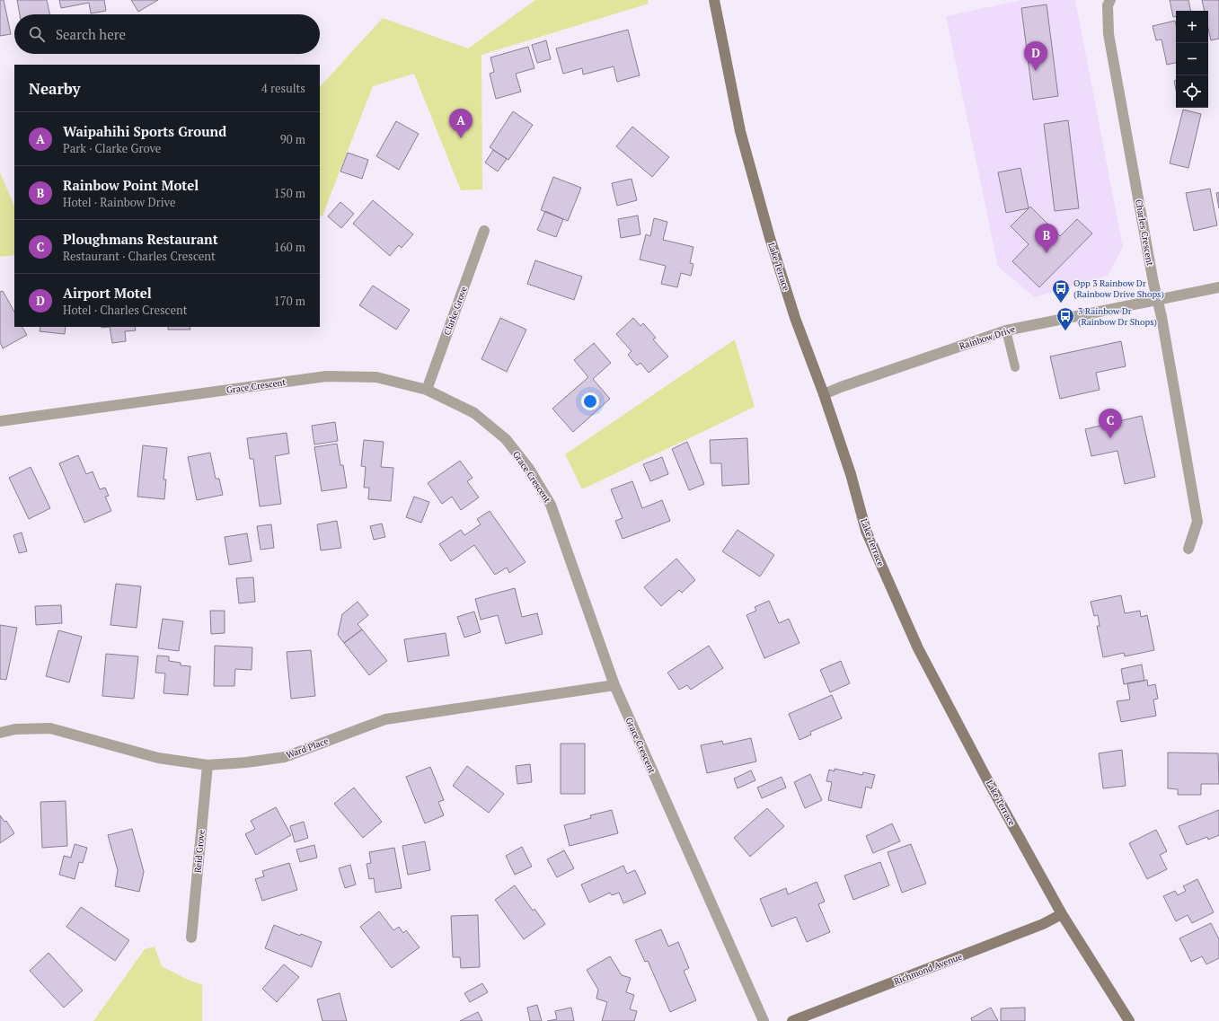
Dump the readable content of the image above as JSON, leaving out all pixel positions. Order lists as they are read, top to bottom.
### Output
{
  "streets": {
    "main road": ["Lake Terrace", "Richmond Avenue"],
    "street": [
      "Charles Crescent",
      "Clarke Grove",
      "Rainbow Drive",
      "Grace Crescent",
      "Ward Place",
      "Reid Grove"
    ]
  },
  "crossings": [
    ["Charles Crescent", "Rainbow Drive"],
    ["Lake Terrace", "Rainbow Drive"],
    ["Lake Terrace", "Richmond Avenue"],
    ["Clarke Grove", "Grace Crescent"],
    ["Grace Crescent", "Ward Place"],
    ["Ward Place", "Reid Grove"]
  ],
  "places": {
    "bus stop": ["Opp 3 Rainbow Dr (Rainbow Drive Shops)", "3 Rainbow Dr (Rainbow Dr Shops)"]
  },
  "page": {
    "map_buttons": ["+", "−"],
    "search": "Search here",
    "pins": [
      "D",
      "A",
      "B",
      "C"
    ],
    "heading": ["Nearby", "4 results"],
    "list": [
      {
        "mark": "A",
        "name": "Waipahihi Sports Ground",
        "note": "Park · Clarke Grove",
        "value": "90 m"
      },
      {
        "mark": "B",
        "name": "Rainbow Point Motel",
        "note": "Hotel · Rainbow Drive",
        "value": "150 m"
      },
      {
        "mark": "C",
        "name": "Ploughmans Restaurant",
        "note": "Restaurant · Charles Crescent",
        "value": "160 m"
      },
      {
        "mark": "D",
        "name": "Airport Motel",
        "note": "Hotel · Charles Crescent",
        "value": "170 m"
      }
    ]
  }
}
